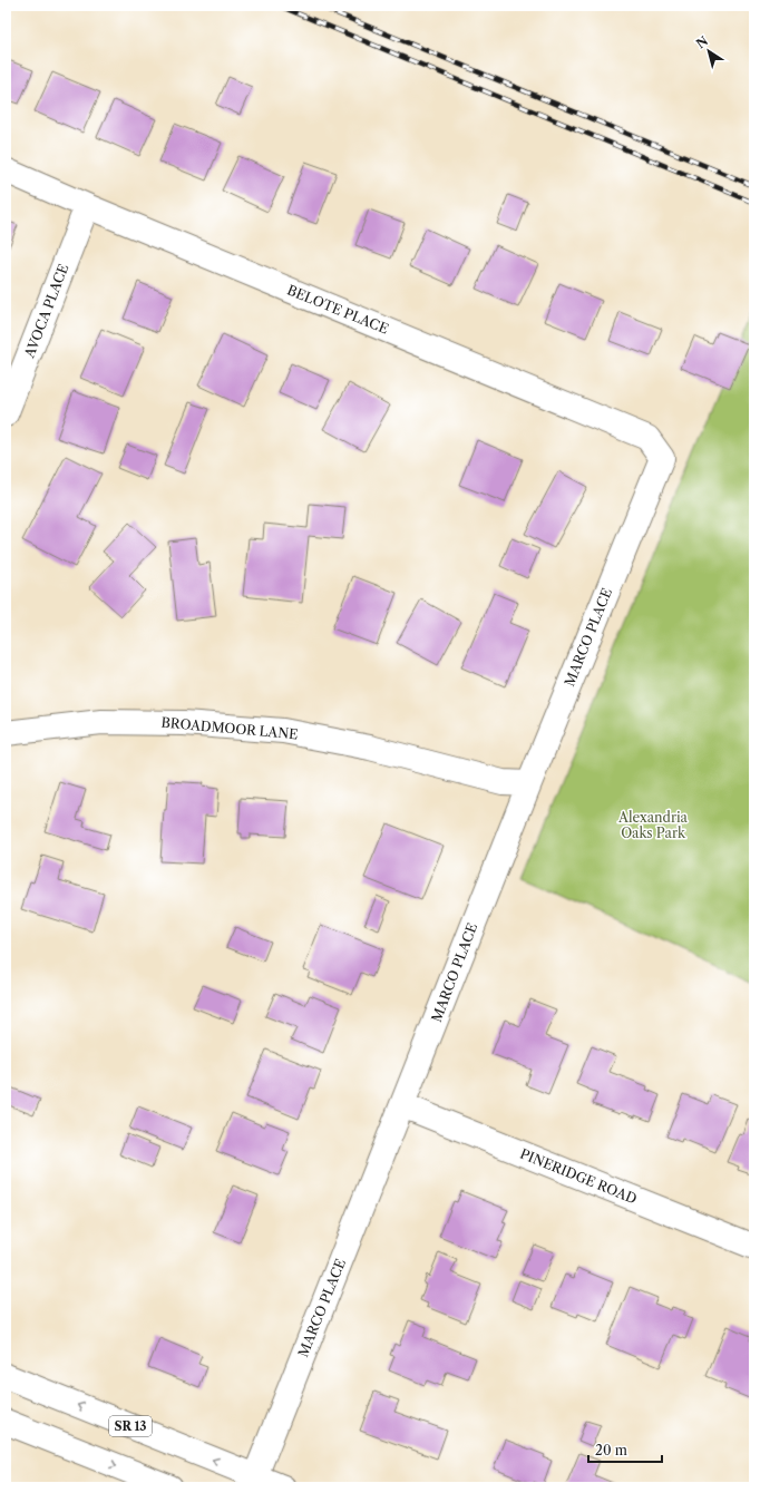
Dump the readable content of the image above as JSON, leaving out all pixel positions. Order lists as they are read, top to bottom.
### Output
{
  "streets": {
    "street": [
      "BELOTE PLACE",
      "AVOCA PLACE",
      "MARCO PLACE",
      "BROADMOOR LANE",
      "PINERIDGE ROAD",
      "SR 13"
    ]
  },
  "crossings": [
    ["BELOTE PLACE", "AVOCA PLACE"],
    ["BELOTE PLACE", "MARCO PLACE"],
    ["MARCO PLACE", "BROADMOOR LANE"],
    ["MARCO PLACE", "PINERIDGE ROAD"],
    ["MARCO PLACE", "SR 13"]
  ],
  "parks": ["Alexandria Oaks Park"],
  "scale_bar": "20 m",
  "north": "top left"
}
